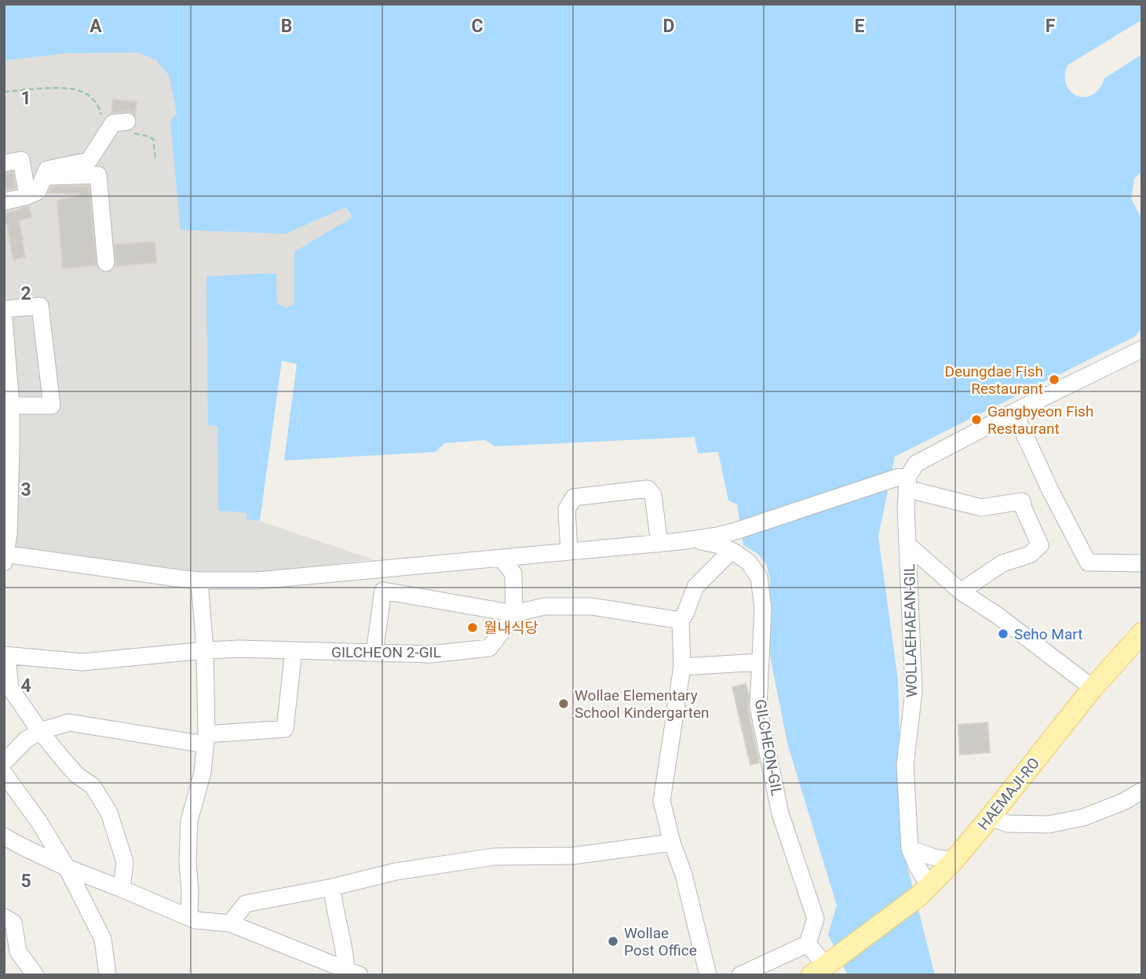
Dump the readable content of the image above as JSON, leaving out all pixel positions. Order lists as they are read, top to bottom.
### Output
{
  "streets": {
    "main road": ["HAEMAJI-RO"],
    "street": ["WOLLAEHAEAN-GIL", "GILCHEON 2-GIL", "GILCHEON-GIL"]
  },
  "crossings": [
    ["WOLLAEHAEAN-GIL", "HAEMAJI-RO"]
  ],
  "places": [
    "Deungdae Fish Restaurant",
    "Gangbyeon Fish Restaurant",
    "월내식당",
    "Seho Mart",
    "Wollae Elementary School Kindergarten",
    "Wollae Post Office"
  ],
  "grid": {
    "columns": [
      "A",
      "B",
      "C",
      "D",
      "E",
      "F"
    ],
    "rows": [
      "1",
      "2",
      "3",
      "4",
      "5"
    ]
  }
}
